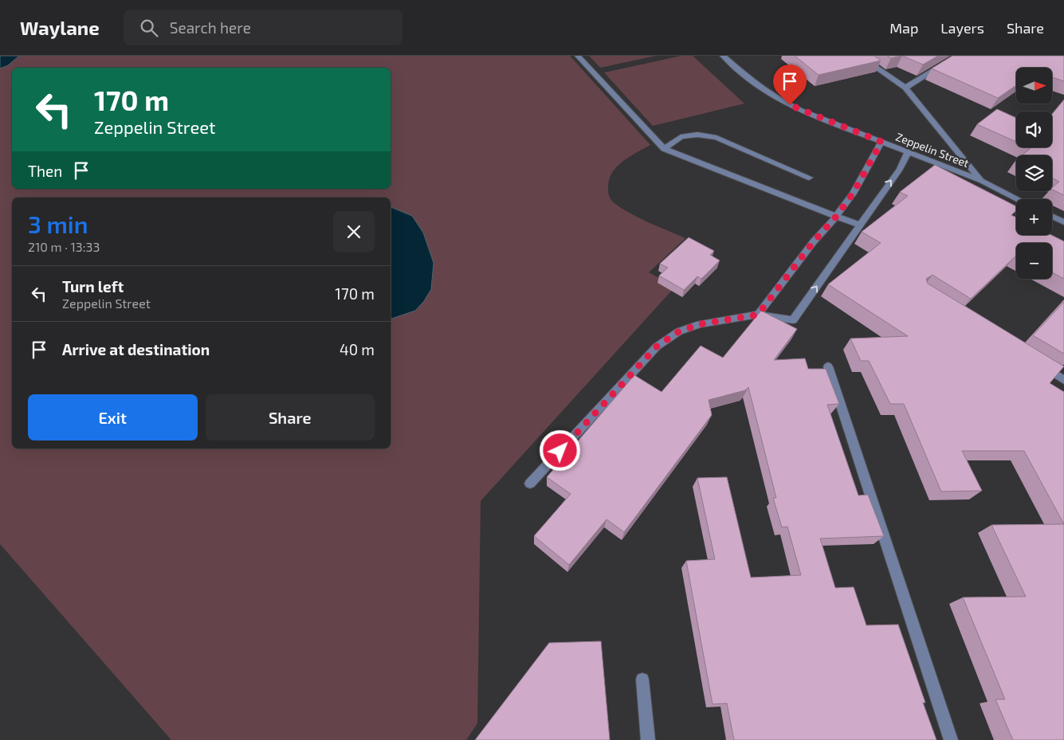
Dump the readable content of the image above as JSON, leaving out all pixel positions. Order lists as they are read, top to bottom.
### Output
{
  "streets": {
    "street": ["Zeppelin Street"]
  },
  "north": "right",
  "page": {
    "header": "Waylane",
    "search": "Search here",
    "nav": ["Map", "Layers", "Share"],
    "map_buttons": ["+", "−"],
    "turn": ["170 m", "Zeppelin Street"],
    "then": "Then",
    "heading": ["3 min", "210 m · 13:33"],
    "list": [
      {
        "name": "Turn left",
        "note": "Zeppelin Street",
        "value": "170 m"
      },
      {
        "name": "Arrive at destination",
        "value": "40 m"
      }
    ],
    "buttons": ["Exit", "Share"]
  }
}
